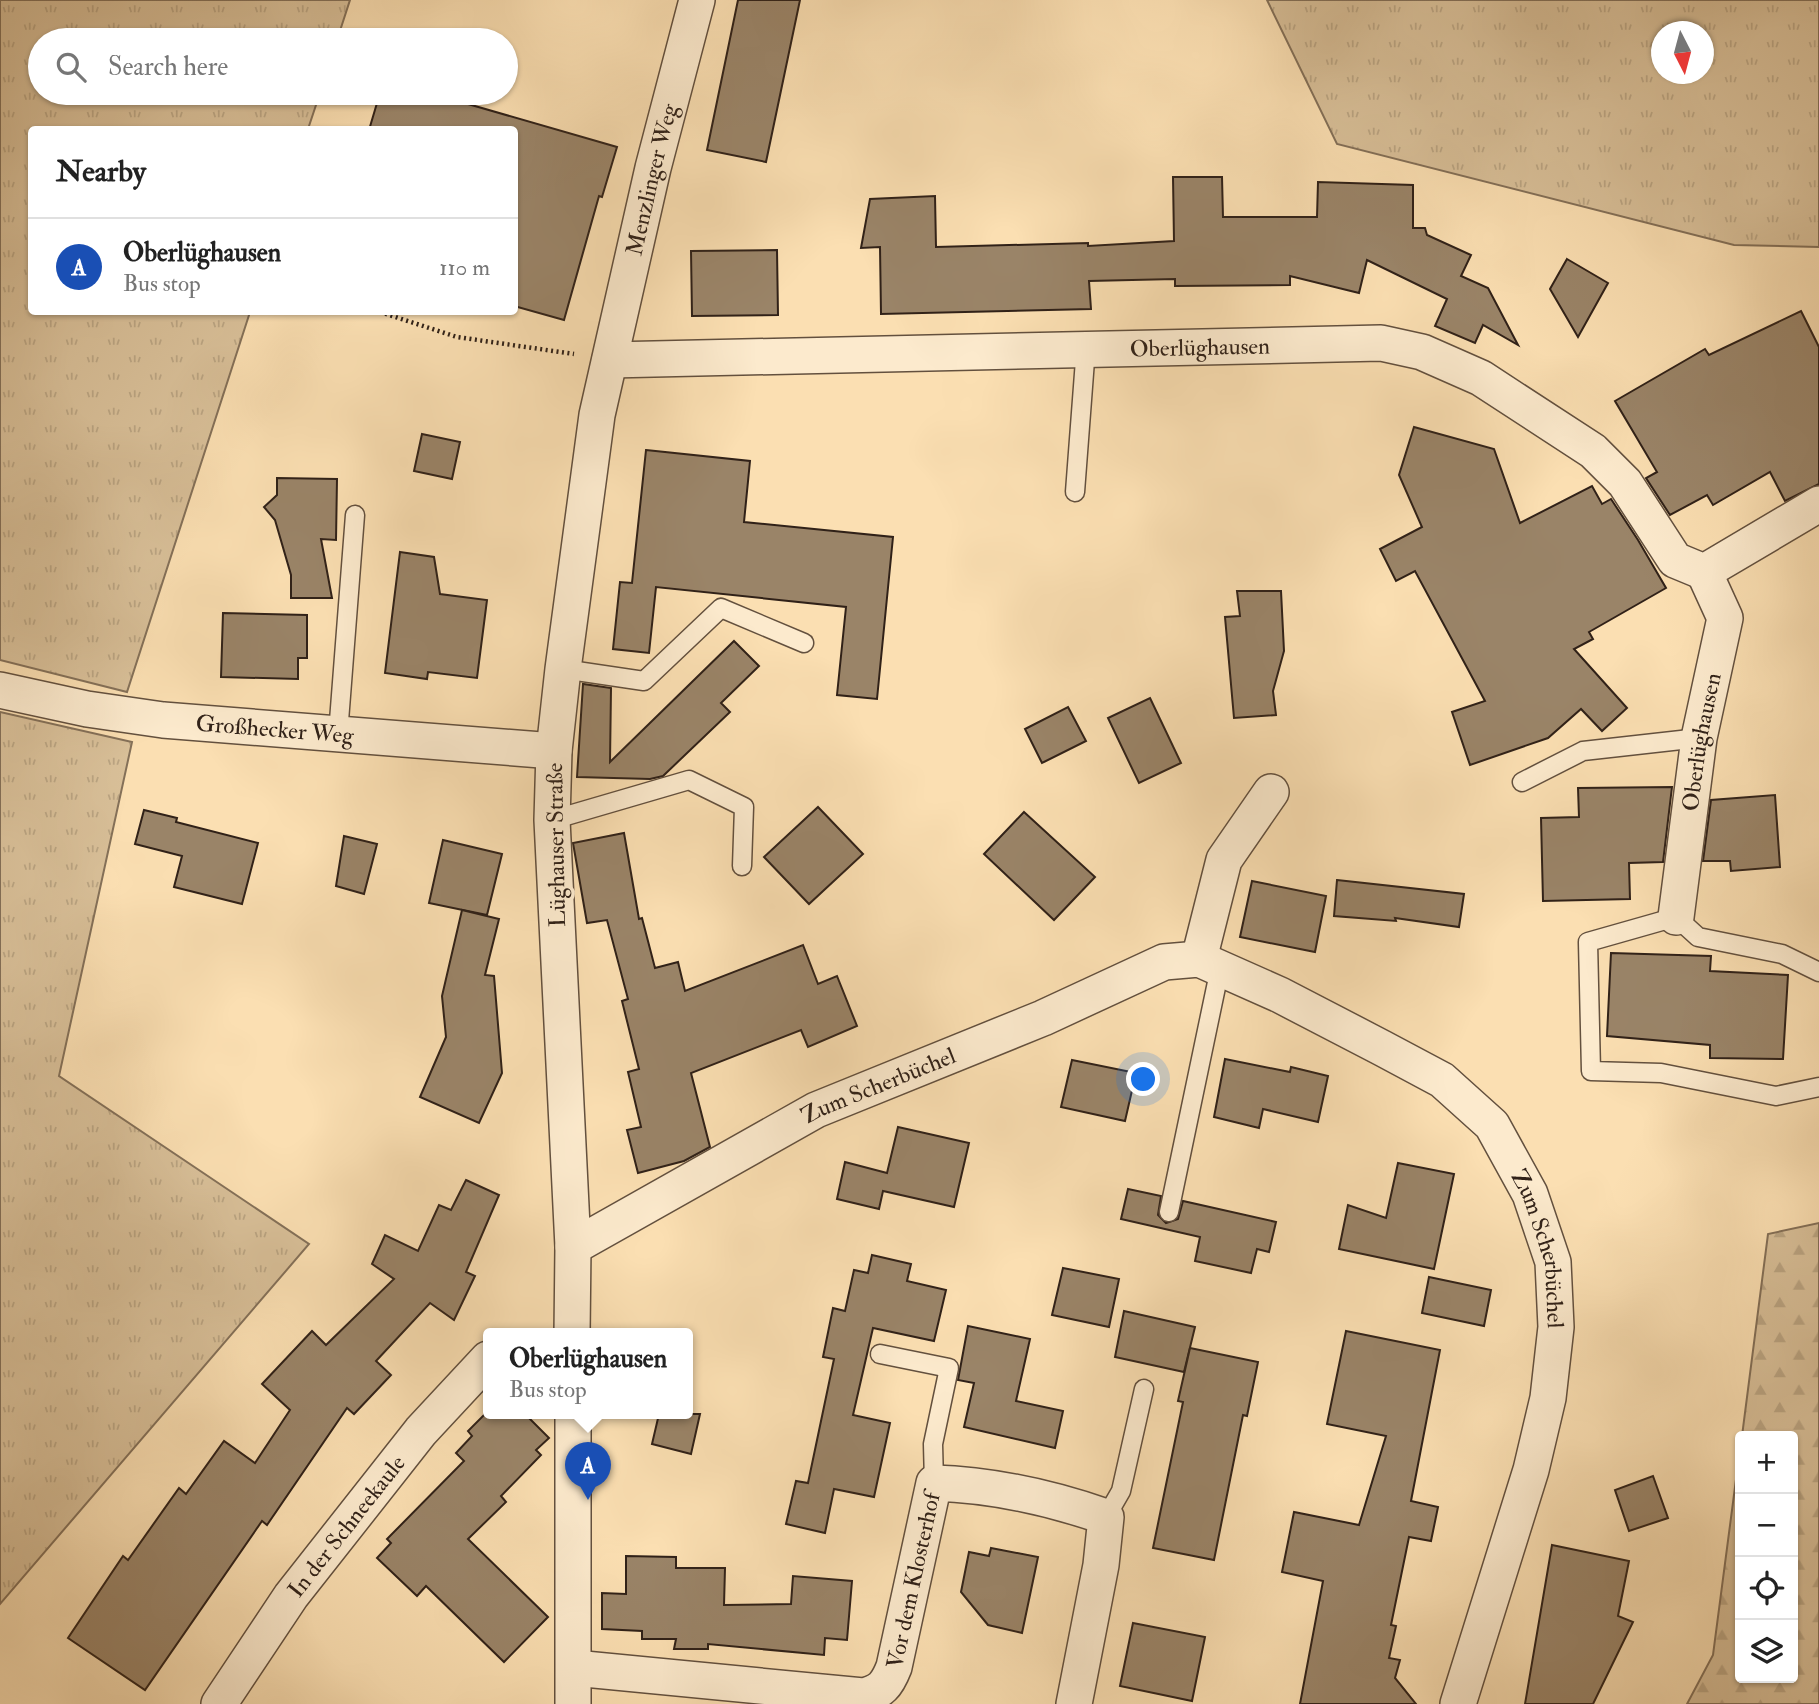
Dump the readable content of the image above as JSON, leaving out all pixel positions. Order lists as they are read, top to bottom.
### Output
{
  "streets": {
    "street": [
      "Menzlinger Weg",
      "Oberlüghausen",
      "Großhecker Weg",
      "Lüghauser Straße",
      "Zum Scherbüchel",
      "In der Schneekaule",
      "Vor dem Klosterhof"
    ]
  },
  "crossings": [
    ["Menzlinger Weg", "Oberlüghausen"],
    ["Menzlinger Weg", "Lüghauser Straße"],
    ["Oberlüghausen", "Lüghauser Straße"],
    ["Großhecker Weg", "Lüghauser Straße"],
    ["Lüghauser Straße", "Zum Scherbüchel"]
  ],
  "north": "bottom",
  "page": {
    "search": "Search here",
    "heading": "Nearby",
    "list": [
      {
        "mark": "A",
        "name": "Oberlüghausen",
        "note": "Bus stop",
        "value": "110 m"
      }
    ],
    "popup": ["Oberlüghausen", "Bus stop"],
    "map_buttons": ["+", "−"],
    "pins": "A"
  }
}
